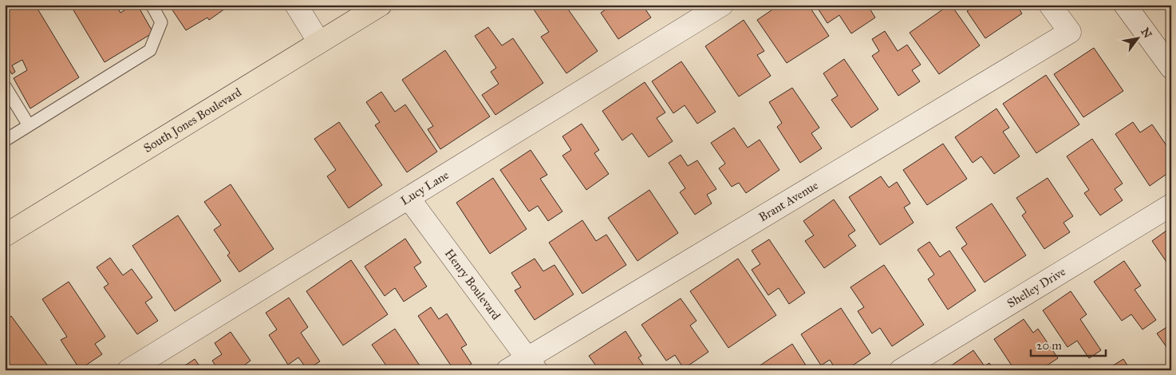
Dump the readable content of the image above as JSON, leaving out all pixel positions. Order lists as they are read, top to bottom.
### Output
{
  "streets": {
    "main road": ["South Jones Boulevard"],
    "street": [
      "Lucy Lane",
      "Brant Avenue",
      "Henry Boulevard",
      "Shelley Drive"
    ]
  },
  "crossings": [
    ["Lucy Lane", "Henry Boulevard"],
    ["Brant Avenue", "Henry Boulevard"]
  ],
  "scale_bar": "20 m",
  "north": "top right"
}
